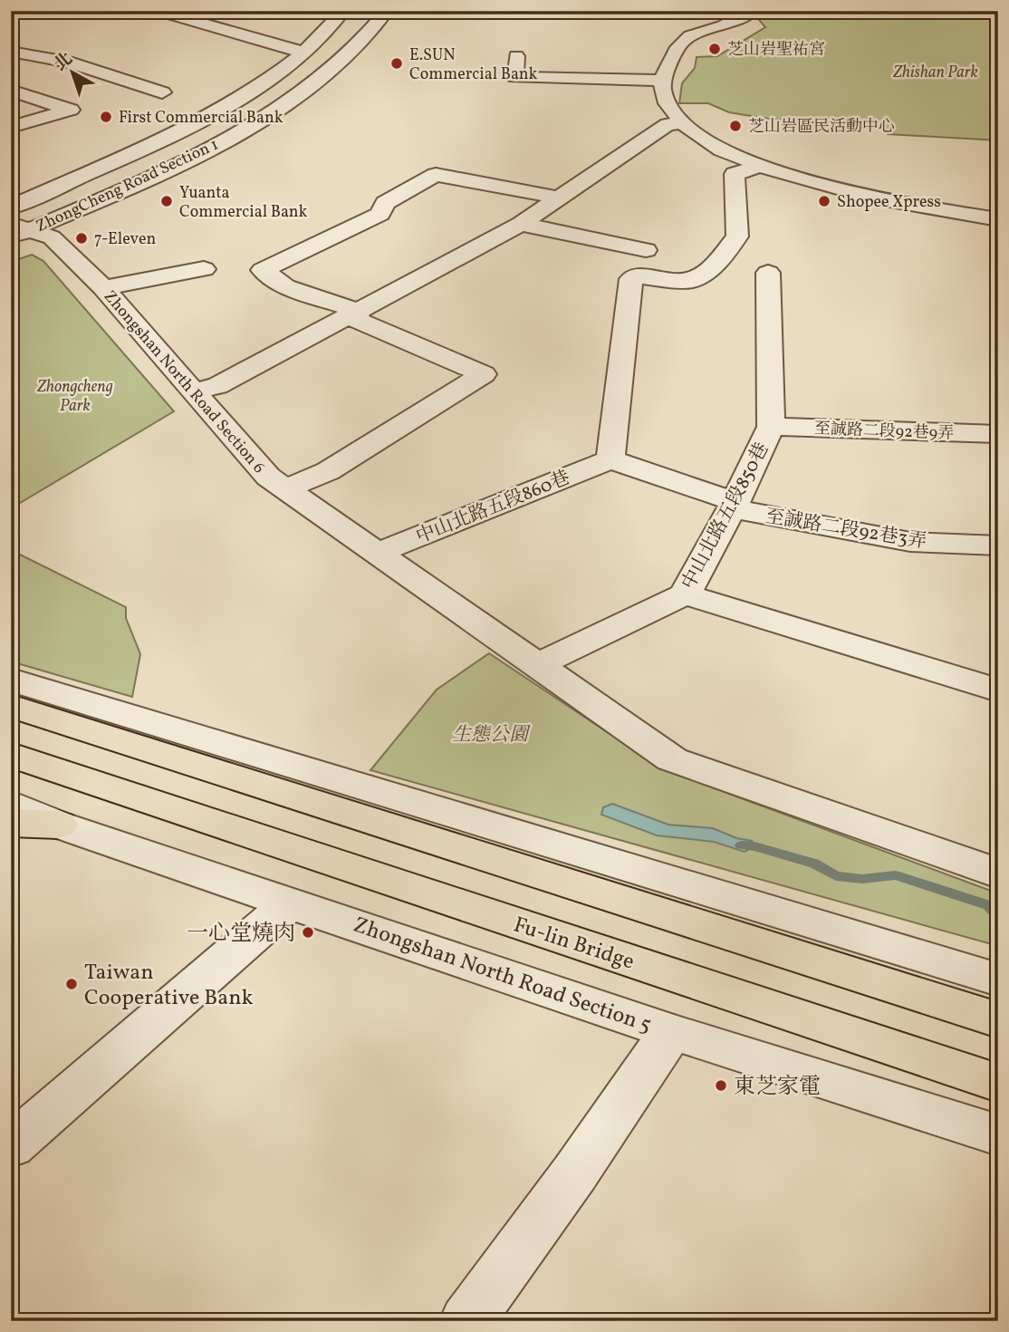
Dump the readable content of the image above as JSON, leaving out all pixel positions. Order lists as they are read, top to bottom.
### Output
{
  "streets": {
    "main road": ["Fu-lin Bridge"],
    "street": [
      "ZhongCheng Road Section 1",
      "Zhongshan North Road Section 6",
      "至誠路二段92巷9弄",
      "中山北路五段860巷",
      "中山北路五段850巷",
      "至誠路二段92巷3弄",
      "Zhongshan North Road Section 5"
    ]
  },
  "crossings": [
    ["ZhongCheng Road Section 1", "Zhongshan North Road Section 6"],
    ["Zhongshan North Road Section 6", "中山北路五段860巷"],
    ["至誠路二段92巷9弄", "中山北路五段850巷"],
    ["中山北路五段860巷", "至誠路二段92巷3弄"],
    ["中山北路五段850巷", "至誠路二段92巷3弄"]
  ],
  "parks": ["Zhishan Park", "Zhongcheng Park", "生態公園"],
  "places": [
    "芝山岩聖祐宮",
    "E.SUN Commercial Bank",
    "First Commercial Bank",
    "芝山岩區民活動中心",
    "Yuanta Commercial Bank",
    "Shopee Xpress",
    "7-Eleven",
    "一心堂燒肉",
    "Taiwan Cooperative Bank",
    "東芝家電"
  ],
  "north": "top left"
}
